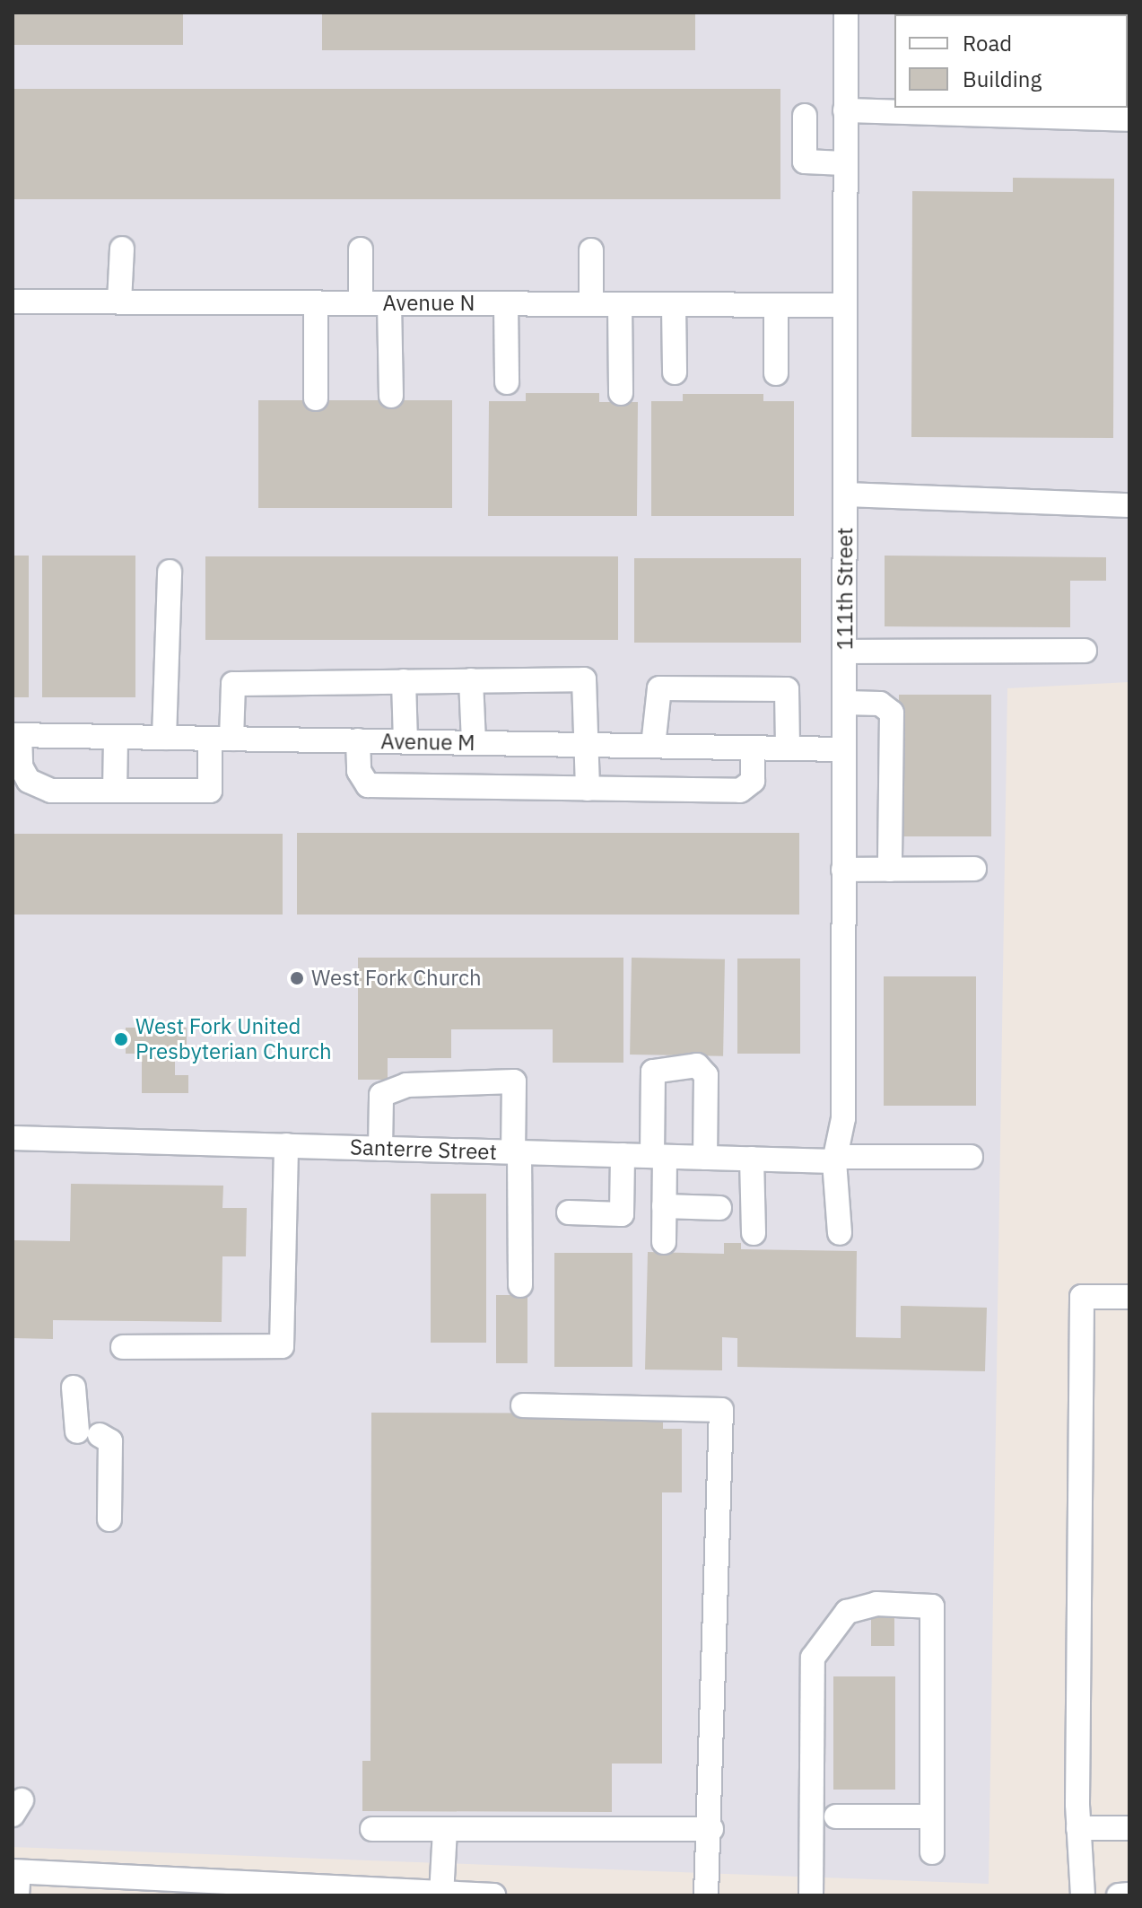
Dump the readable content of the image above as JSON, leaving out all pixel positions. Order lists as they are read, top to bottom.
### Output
{
  "streets": {
    "street": [
      "Avenue N",
      "111th Street",
      "Avenue M",
      "Santerre Street"
    ]
  },
  "crossings": [
    ["Avenue N", "111th Street"],
    ["111th Street", "Avenue M"],
    ["111th Street", "Santerre Street"]
  ],
  "places": ["West Fork Church", "West Fork United Presbyterian Church"],
  "legend": ["Road", "Building"]
}
